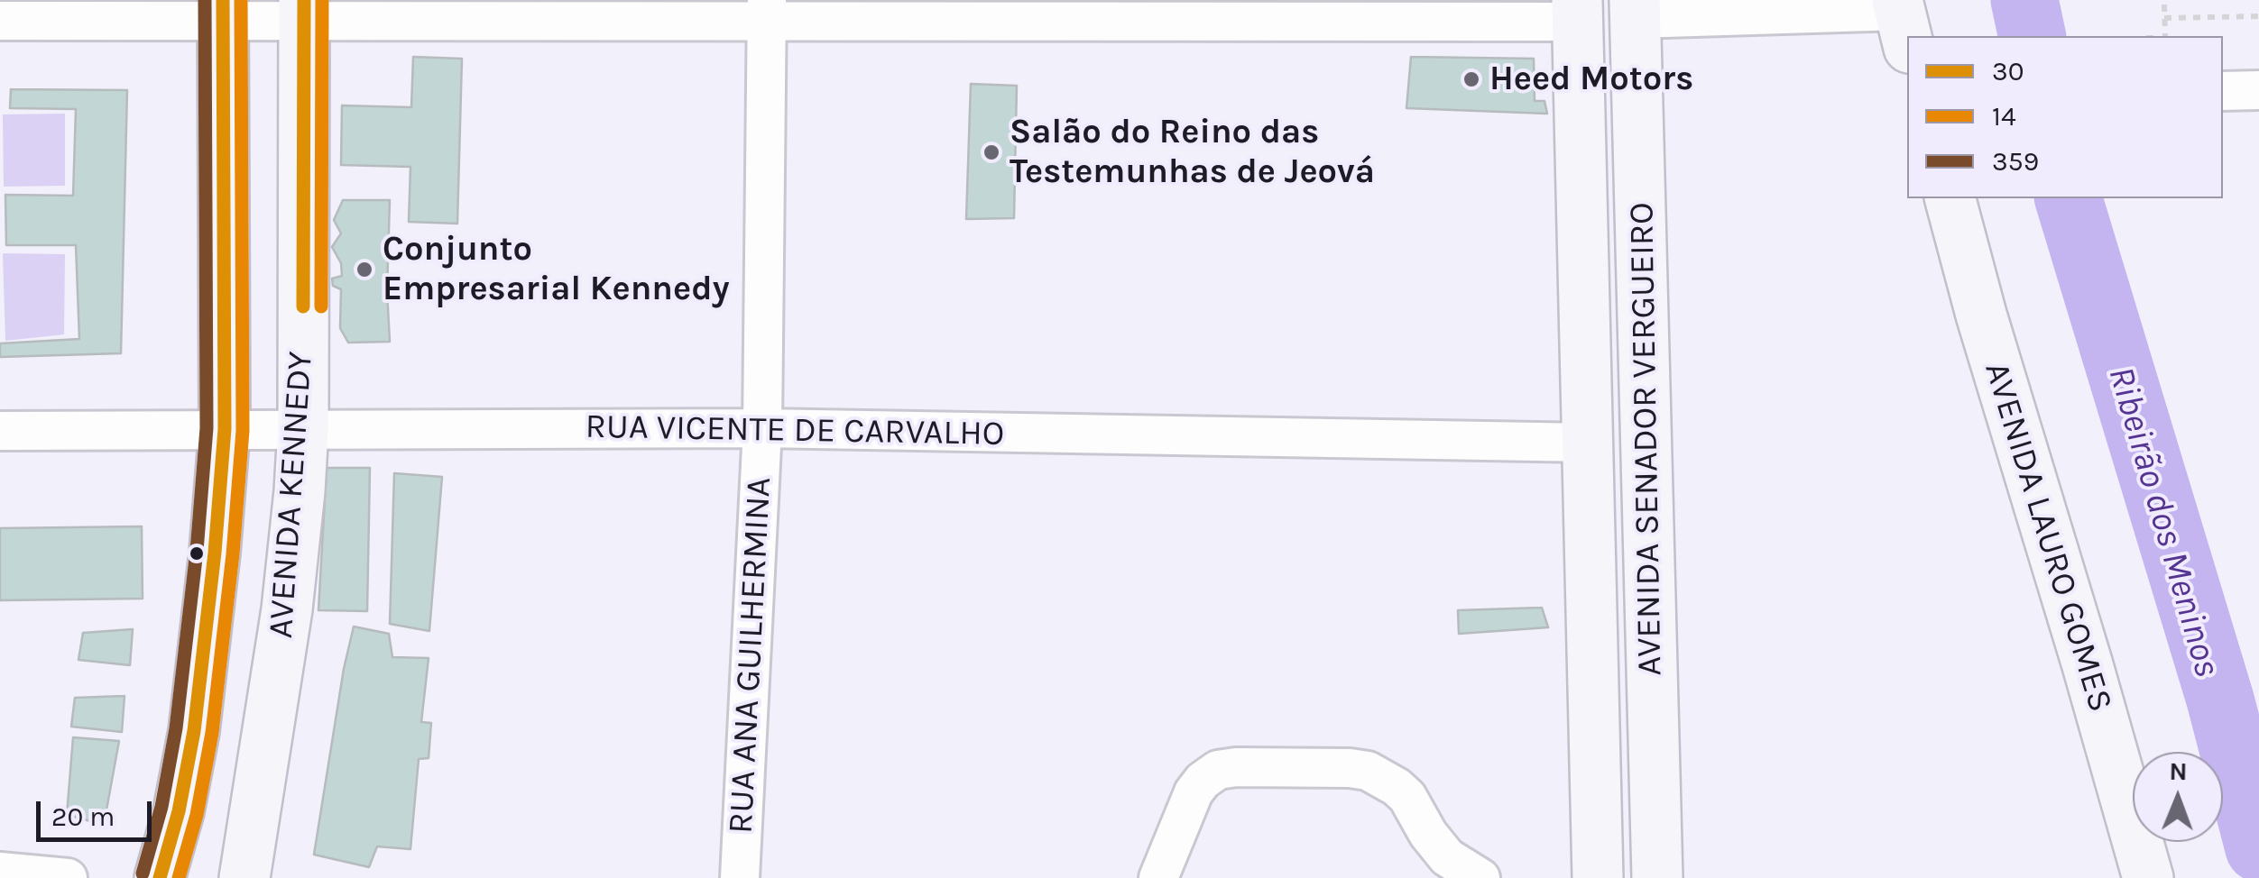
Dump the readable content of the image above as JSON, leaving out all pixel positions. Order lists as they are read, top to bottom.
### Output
{
  "streets": {
    "main road": ["AVENIDA SENADOR VERGUEIRO", "AVENIDA KENNEDY", "AVENIDA LAURO GOMES"],
    "street": ["RUA VICENTE DE CARVALHO", "RUA ANA GUILHERMINA"]
  },
  "crossings": [
    ["RUA VICENTE DE CARVALHO", "AVENIDA SENADOR VERGUEIRO"],
    ["RUA VICENTE DE CARVALHO", "AVENIDA KENNEDY"],
    ["RUA VICENTE DE CARVALHO", "RUA ANA GUILHERMINA"]
  ],
  "water": ["Ribeirão dos Meninos"],
  "places": ["Heed Motors", "Salão do Reino das Testemunhas de Jeová", "Conjunto Empresarial Kennedy"],
  "lines": ["transit line 30", "transit line 14", "transit line 359"],
  "legend": ["30", "14", "359"],
  "scale_bar": "20 m",
  "north": "top"
}
